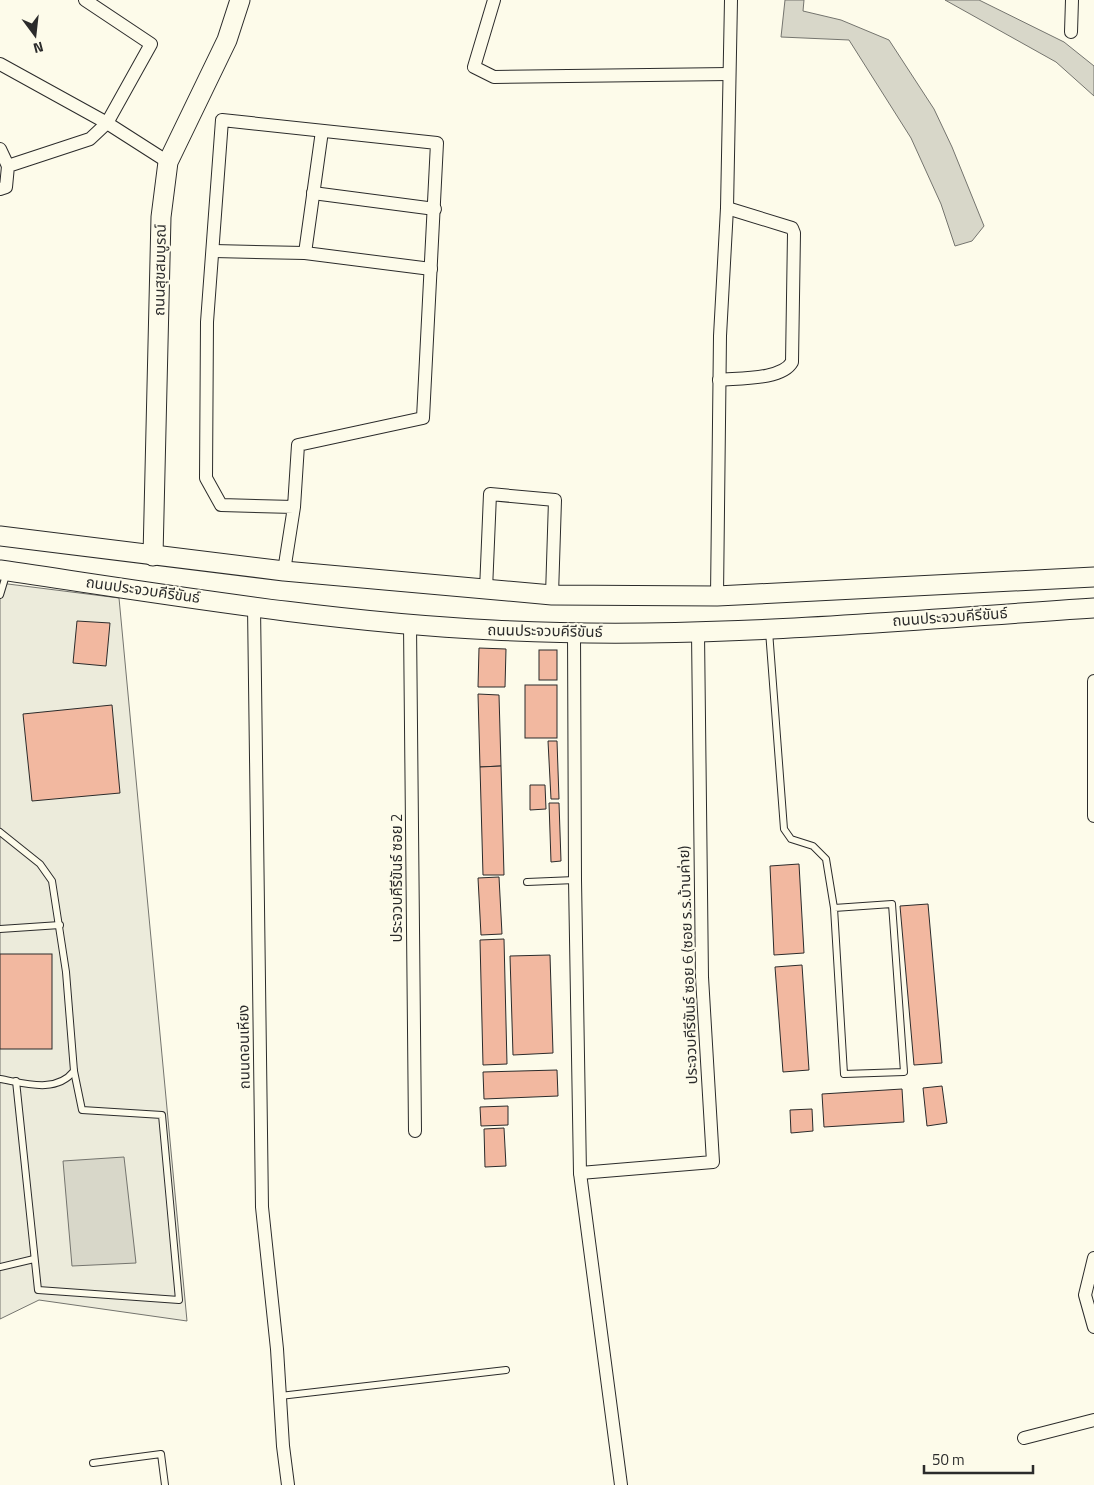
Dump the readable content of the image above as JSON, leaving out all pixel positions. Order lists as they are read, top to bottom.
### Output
{
  "streets": {
    "main road": ["ถนนสุขสมบูรณ์", "ถนนประจวบคีรีขันธ์"],
    "street": ["ประจวบคีรีขันธ์ ซอย 2", "ประจวบคีรีขันธ์ ซอย 6 (ซอย ร.ร.บ้านค่าย)", "ถนนดอนเหียง"]
  },
  "crossings": [
    ["ถนนประจวบคีรีขันธ์", "ประจวบคีรีขันธ์ ซอย 2"],
    ["ถนนประจวบคีรีขันธ์", "ประจวบคีรีขันธ์ ซอย 6 (ซอย ร.ร.บ้านค่าย)"],
    ["ถนนประจวบคีรีขันธ์", "ถนนดอนเหียง"]
  ],
  "scale_bar": "50 m",
  "north": "bottom"
}
